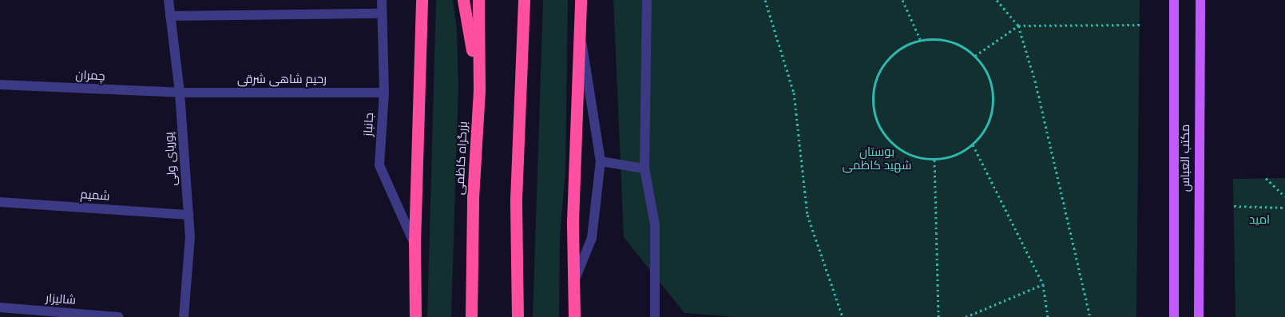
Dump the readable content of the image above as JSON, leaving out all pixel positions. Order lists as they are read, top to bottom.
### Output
{
  "streets": {
    "highway": ["بزرگراه کاظمی"],
    "main road": ["مکتب العباس"],
    "street": [
      "چمران",
      "رحیم شاهی شرقی",
      "جانباز",
      "پوریای ولی",
      "شمیم",
      "شالیزار"
    ]
  },
  "crossings": [
    ["چمران", "رحیم شاهی شرقی"],
    ["چمران", "پوریای ولی"],
    ["رحیم شاهی شرقی", "جانباز"],
    ["رحیم شاهی شرقی", "پوریای ولی"],
    ["پوریای ولی", "شمیم"]
  ],
  "parks": ["بوستان شهید کاظمی", "امید"]
}
